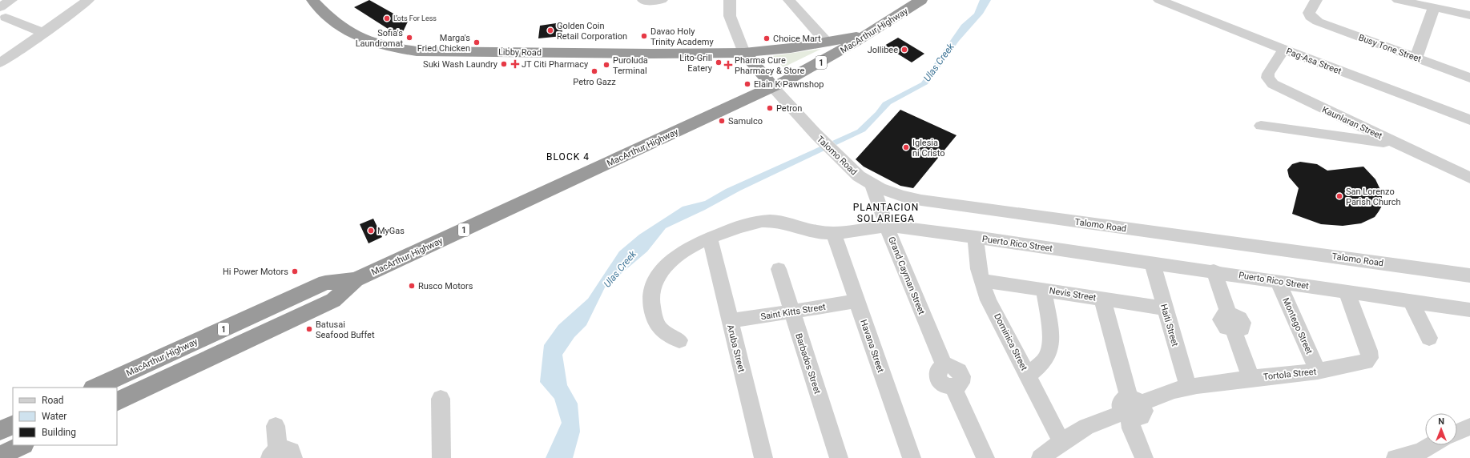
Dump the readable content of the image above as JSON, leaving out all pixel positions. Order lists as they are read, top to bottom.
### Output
{
  "streets": {
    "highway": ["MacArthur Highway", "Libby Road", "1"],
    "street": [
      "Busy Tone Street",
      "Pag-Asa Street",
      "Kaunlaran Street",
      "Talomo Road",
      "Puerto Rico Street",
      "Grand Cayman Street",
      "Nevis Street",
      "Saint Kitts Street",
      "Haiti Street",
      "Montego Street",
      "Dominica Street",
      "Havana Street",
      "Aruba Street",
      "Barbados Street",
      "Tortola Street"
    ]
  },
  "crossings": [
    ["MacArthur Highway", "Libby Road"],
    ["MacArthur Highway", "Talomo Road"],
    ["Pag-Asa Street", "Kaunlaran Street"],
    ["Talomo Road", "Grand Cayman Street"],
    ["Puerto Rico Street", "Grand Cayman Street"],
    ["Puerto Rico Street", "Haiti Street"],
    ["Puerto Rico Street", "Montego Street"],
    ["Puerto Rico Street", "Dominica Street"],
    ["Puerto Rico Street", "Havana Street"],
    ["Puerto Rico Street", "Aruba Street"],
    ["Puerto Rico Street", "Tortola Street"],
    ["Nevis Street", "Haiti Street"],
    ["Nevis Street", "Dominica Street"],
    ["Saint Kitts Street", "Havana Street"],
    ["Saint Kitts Street", "Aruba Street"],
    ["Saint Kitts Street", "Barbados Street"],
    ["Haiti Street", "Tortola Street"],
    ["Montego Street", "Tortola Street"],
    ["Dominica Street", "Tortola Street"]
  ],
  "districts": ["BLOCK 4", "PLANTACION SOLARIEGA"],
  "water": ["Ulas Creek"],
  "places": {
    "other": [
      "Lots For Less",
      "Golden Coin Retail Corporation",
      "Davao Holy Trinity Academy",
      "Sofia's Laundromat",
      "Choice Mart",
      "Marga's Fried Chicken",
      "Jollibee",
      "Lito-Grill Eatery",
      "Suki Wash Laundry",
      "Puroluda Terminal",
      "Petro Gazz",
      "Elain K Pawnshop",
      "Petron",
      "Samulco",
      "Iglesia ni Cristo",
      "San Lorenzo Parish Church",
      "MyGas",
      "Hi Power Motors",
      "Rusco Motors",
      "Batusai Seafood Buffet"
    ],
    "health": ["JT Citi Pharmacy", "Pharma Cure Pharmacy & Store"]
  },
  "legend": ["Road", "Water", "Building"],
  "north": "top"
}
